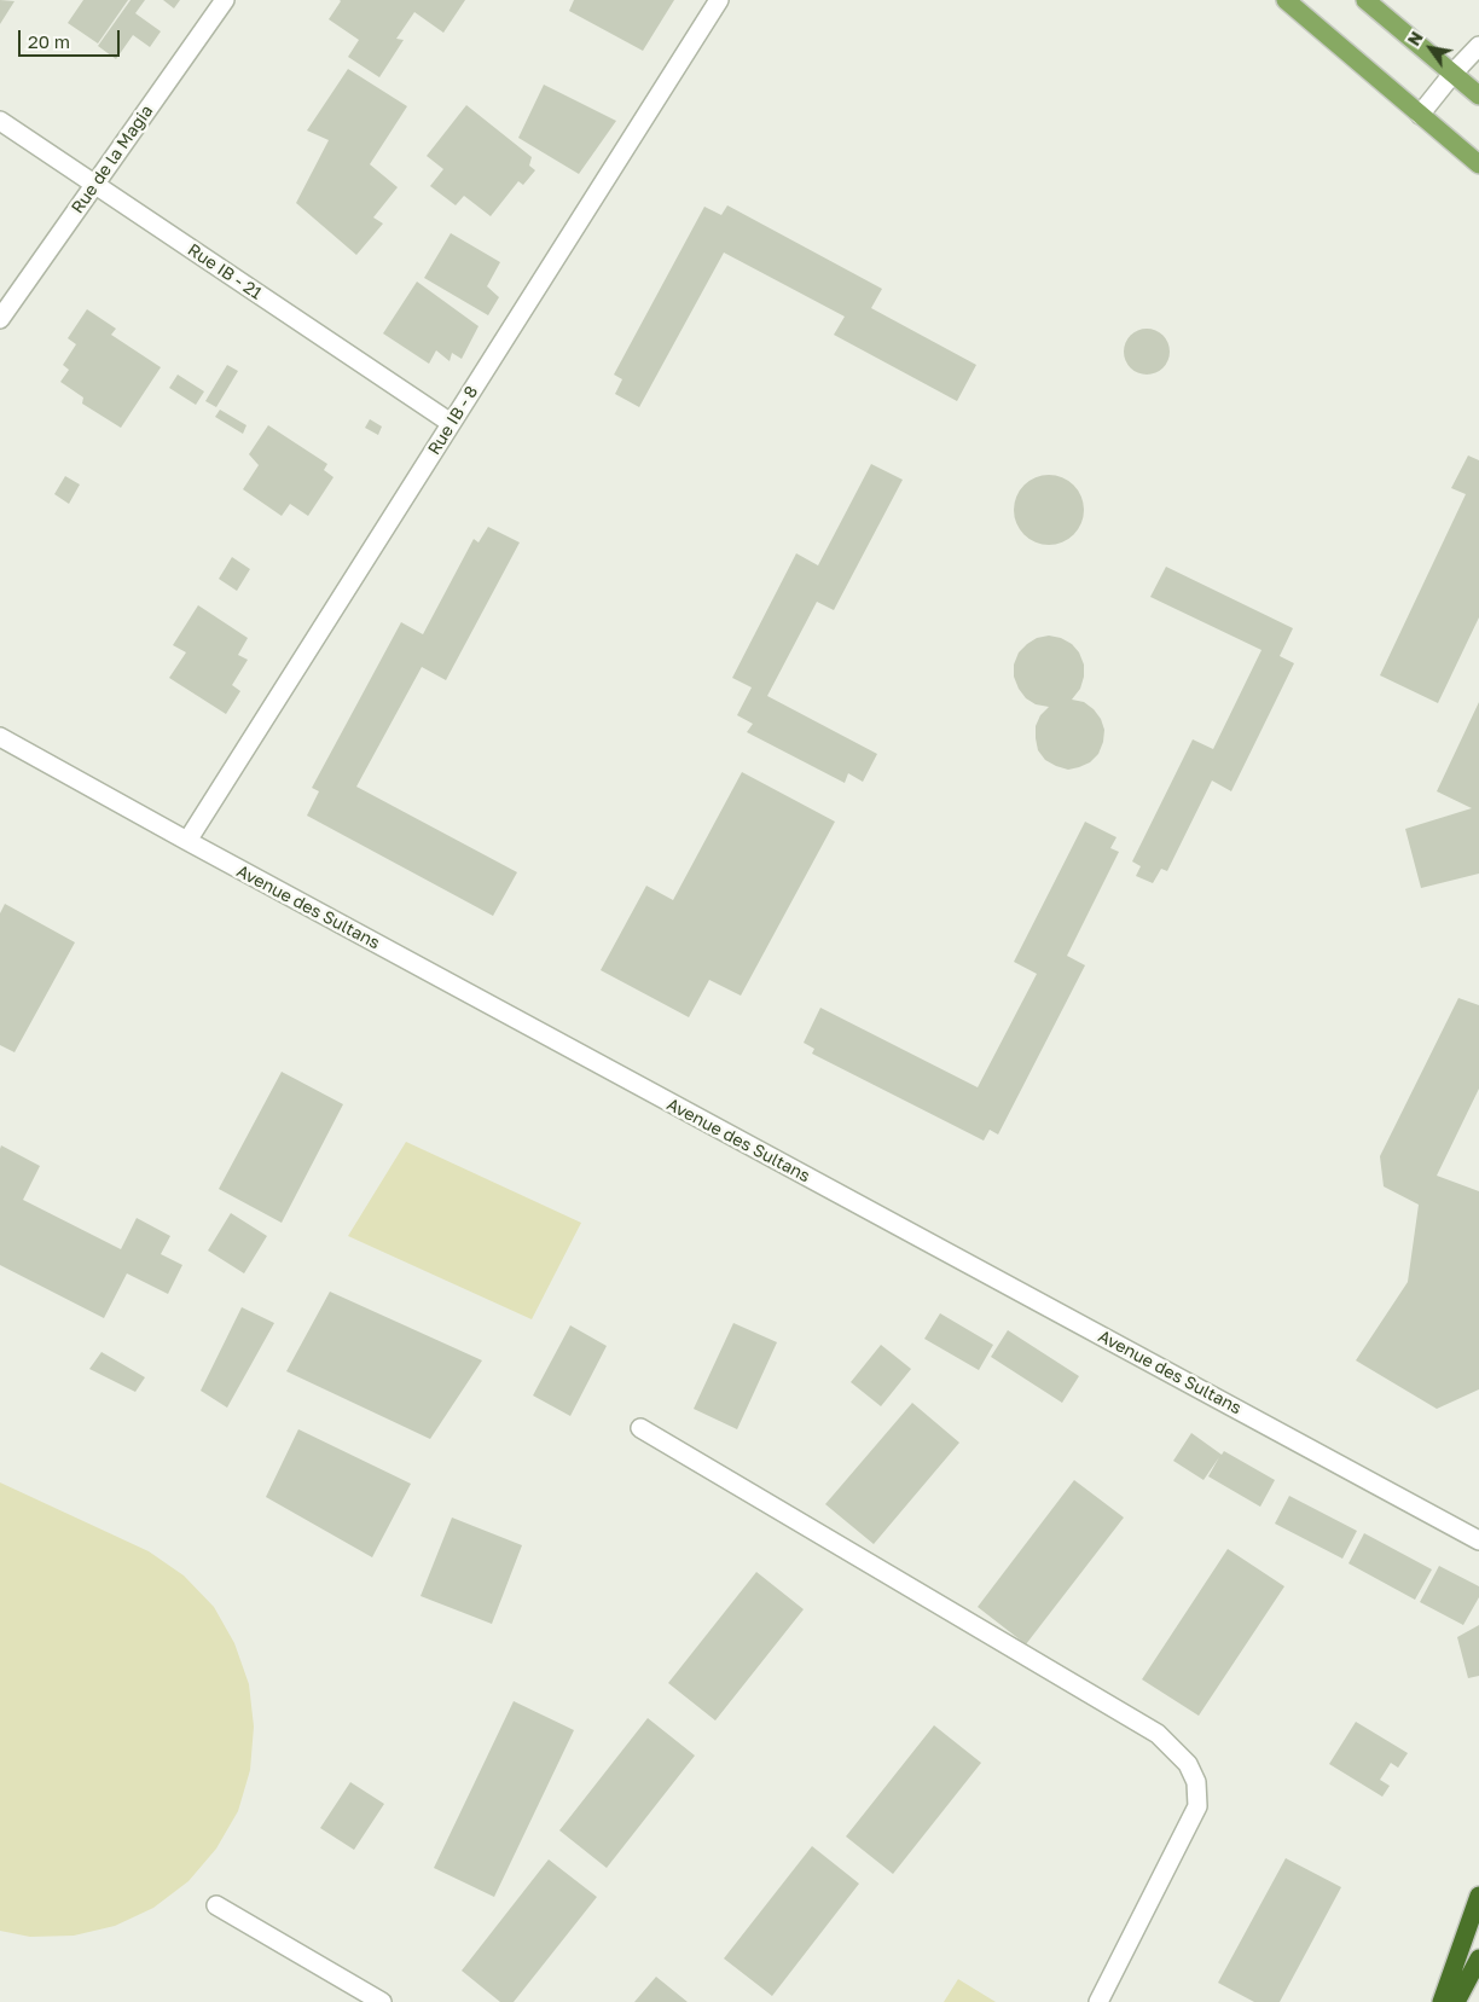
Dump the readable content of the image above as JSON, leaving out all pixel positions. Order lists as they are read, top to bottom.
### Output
{
  "streets": {
    "street": [
      "Rue de la Magia",
      "Rue IB - 21",
      "Rue IB - 8",
      "Avenue des Sultans"
    ]
  },
  "crossings": [
    ["Rue de la Magia", "Rue IB - 21"],
    ["Rue IB - 21", "Rue IB - 8"],
    ["Rue IB - 8", "Avenue des Sultans"]
  ],
  "scale_bar": "20 m",
  "north": "top left"
}
